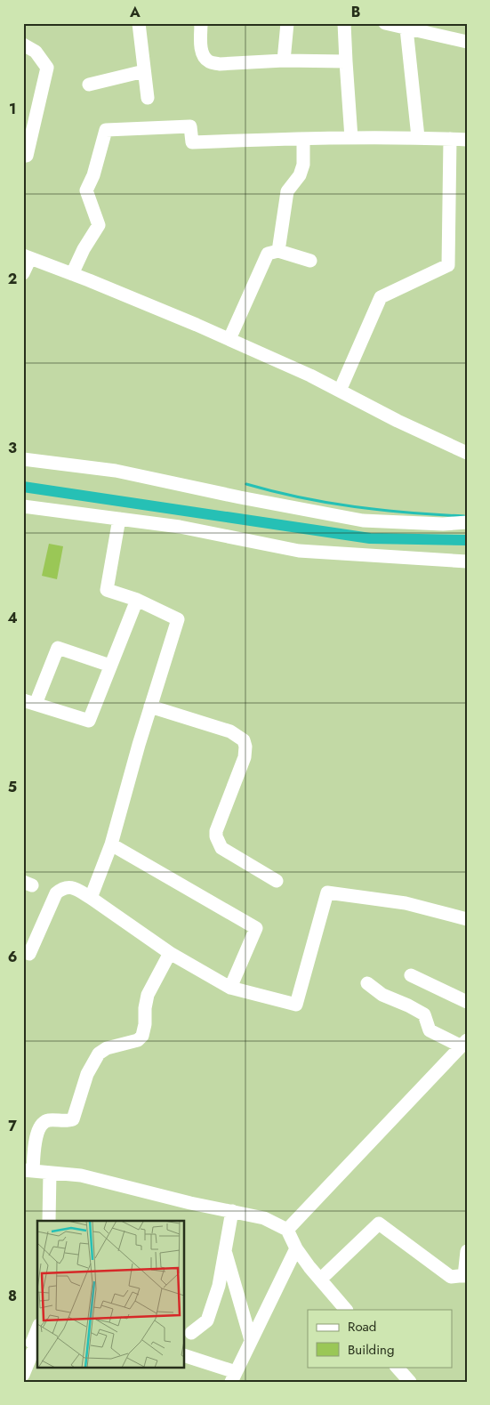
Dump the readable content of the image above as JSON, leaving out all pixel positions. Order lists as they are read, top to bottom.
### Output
{
  "legend": ["Road", "Building"],
  "grid": {
    "columns": ["A", "B"],
    "rows": [
      "1",
      "2",
      "3",
      "4",
      "5",
      "6",
      "7",
      "8"
    ]
  }
}
